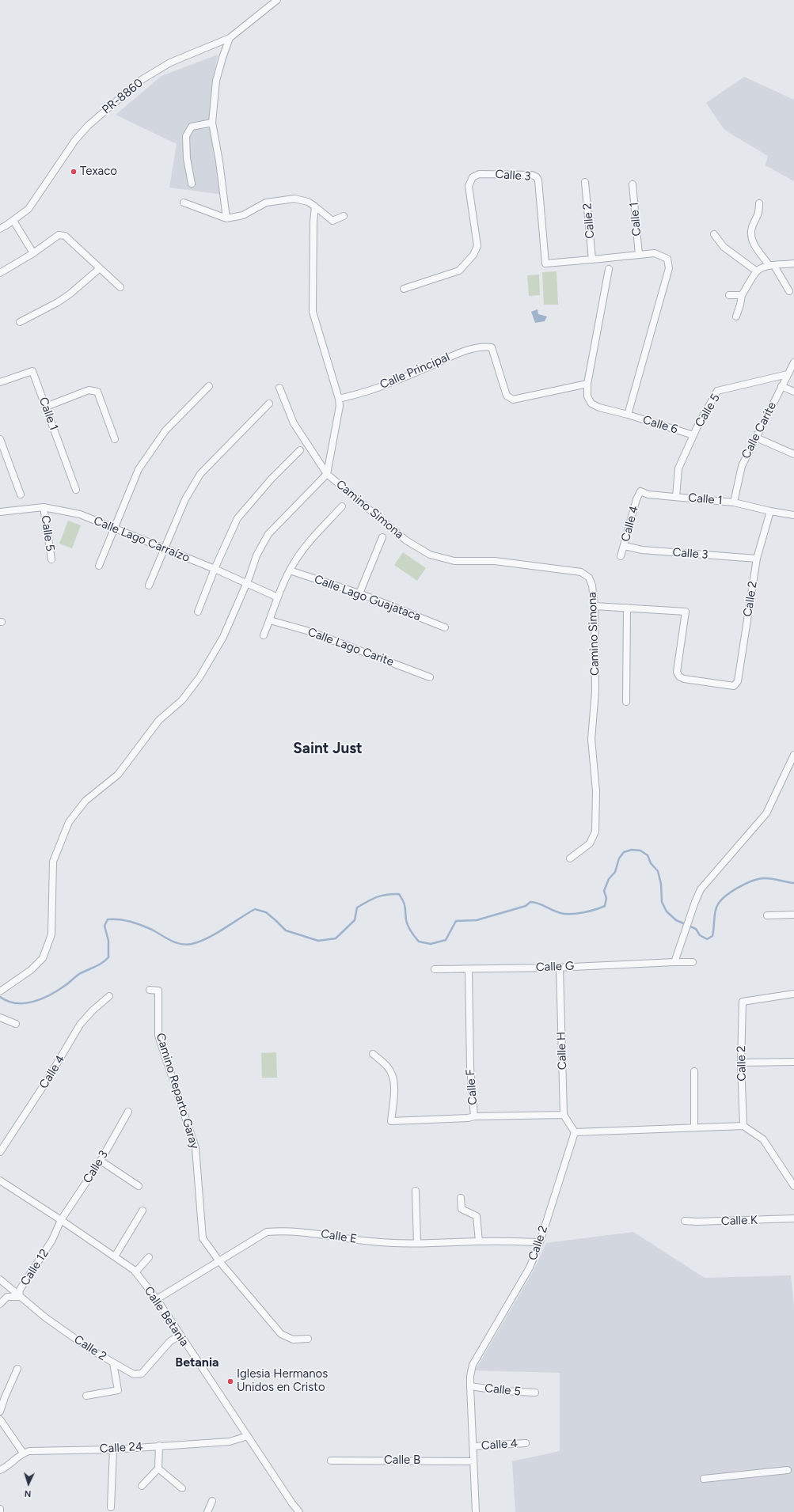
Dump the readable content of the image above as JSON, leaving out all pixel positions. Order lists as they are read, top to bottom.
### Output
{
  "streets": {
    "street": [
      "PR-8860",
      "Calle 3",
      "Calle 1",
      "Calle 2",
      "Calle Principal",
      "Calle 5",
      "Calle 6",
      "Calle Carite",
      "Camino Simona",
      "Calle 4",
      "Calle Lago Carraízo",
      "Calle Lago Guajataca",
      "Calle Lago Carite",
      "Calle G",
      "Calle H",
      "Calle F",
      "Camino Reparto Garay",
      "Calle K",
      "Calle E",
      "Calle 12",
      "Calle Betania",
      "Calle 24",
      "Calle B"
    ]
  },
  "crossings": [
    ["Calle 3", "Calle 1"],
    ["Calle 3", "Calle 2"],
    ["Calle 3", "Calle 6"],
    ["Calle 3", "Calle 4"],
    ["Calle 3", "Calle 12"],
    ["Calle 3", "Calle Betania"],
    ["Calle 1", "Calle 2"],
    ["Calle 1", "Calle 5"],
    ["Calle 1", "Calle Carite"],
    ["Calle 1", "Calle 4"],
    ["Calle 2", "Calle 5"],
    ["Calle 2", "Calle 4"],
    ["Calle 2", "Calle E"],
    ["Calle 2", "Calle 12"],
    ["Calle 2", "Calle Betania"],
    ["Calle 2", "Calle B"],
    ["Calle Principal", "Calle 6"],
    ["Calle 5", "Calle 6"],
    ["Calle 5", "Calle Carite"],
    ["Calle 5", "Calle Lago Carraízo"],
    ["Calle G", "Calle H"],
    ["Calle G", "Calle F"],
    ["Calle H", "Calle F"],
    ["Camino Reparto Garay", "Calle E"],
    ["Calle E", "Calle Betania"],
    ["Calle 12", "Calle Betania"],
    ["Calle Betania", "Calle 24"]
  ],
  "districts": ["Saint Just", "Betania"],
  "places": ["Texaco", "Iglesia Hermanos Unidos en Cristo"],
  "north": "bottom"
}
